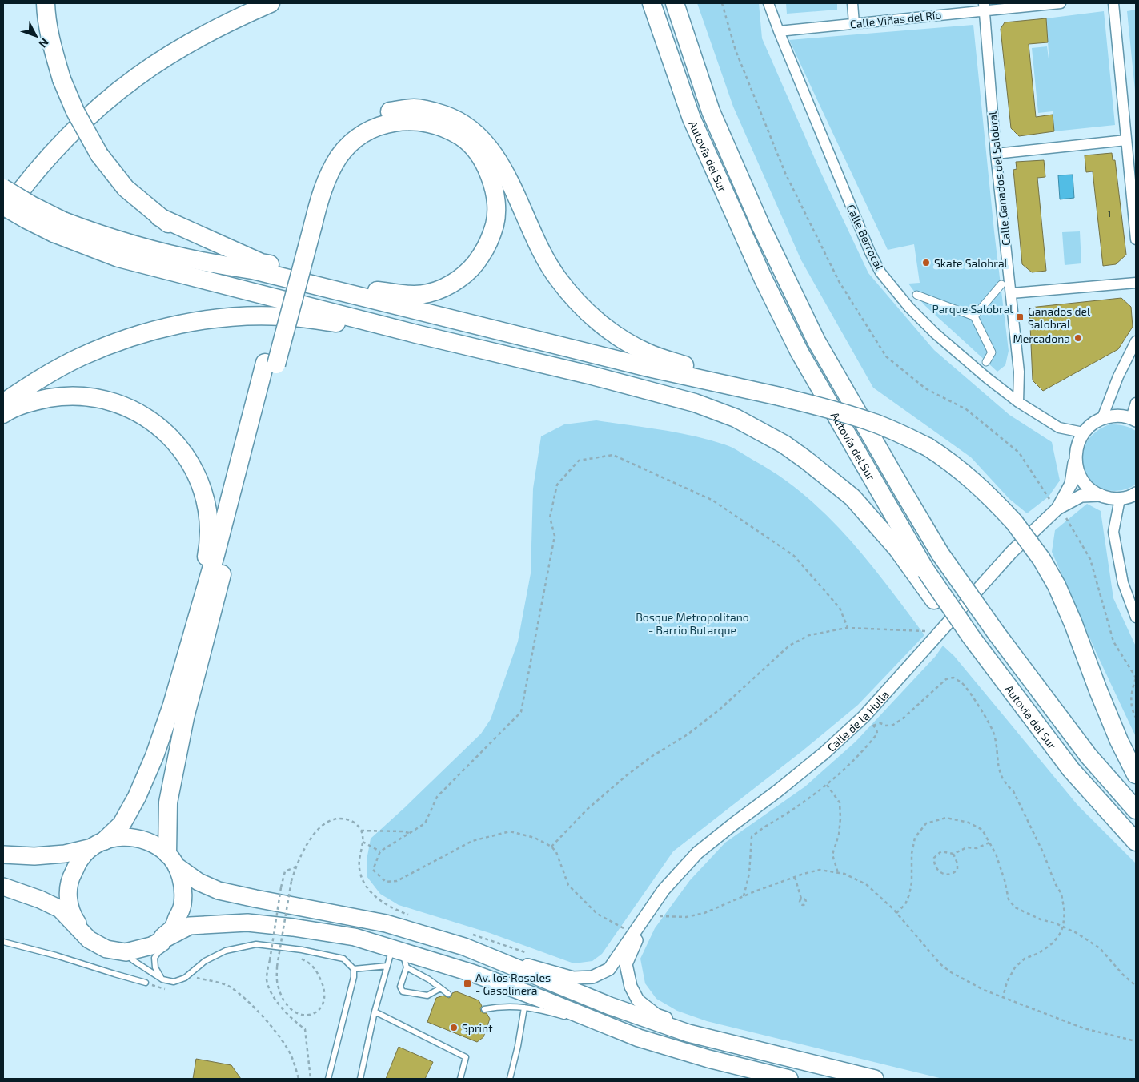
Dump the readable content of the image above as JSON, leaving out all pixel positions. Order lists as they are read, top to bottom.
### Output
{
  "streets": {
    "highway": ["Autovía del Sur"],
    "street": [
      "Calle Viñas del Río",
      "Calle Ganados del Salobral",
      "Calle Berrocal",
      "Calle de la Hulla"
    ]
  },
  "crossings": [
    ["Calle Viñas del Río", "Calle Ganados del Salobral"],
    ["Calle Viñas del Río", "Calle Berrocal"],
    ["Calle Ganados del Salobral", "Calle Berrocal"]
  ],
  "parks": ["Parque Salobral", "Bosque Metropolitano - Barrio Butarque"],
  "places": {
    "other": ["Skate Salobral", "Mercadona", "Sprint"],
    "transit": ["Ganados del Salobral", "Av. los Rosales - Gasolinera"]
  },
  "house_numbers": ["1"],
  "north": "bottom right"
}
